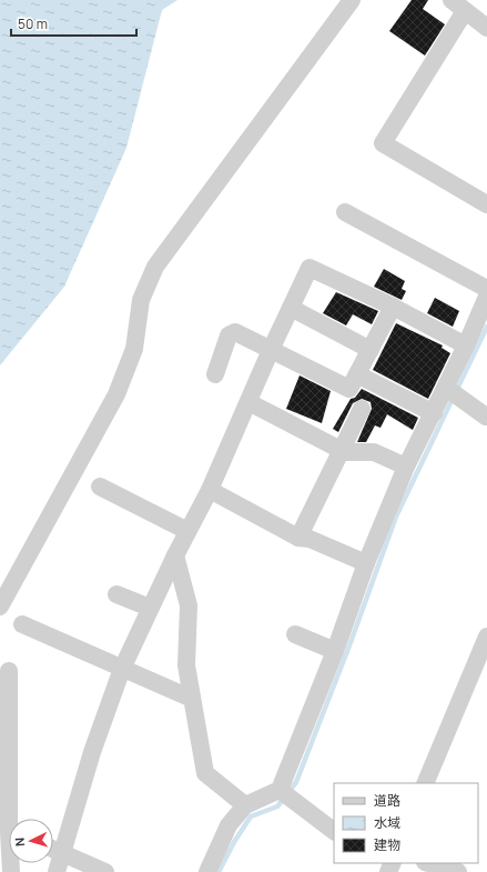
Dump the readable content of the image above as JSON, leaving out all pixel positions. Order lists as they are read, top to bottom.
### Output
{
  "legend": ["道路", "水域", "建物"],
  "scale_bar": "50 m",
  "north": "left"
}
